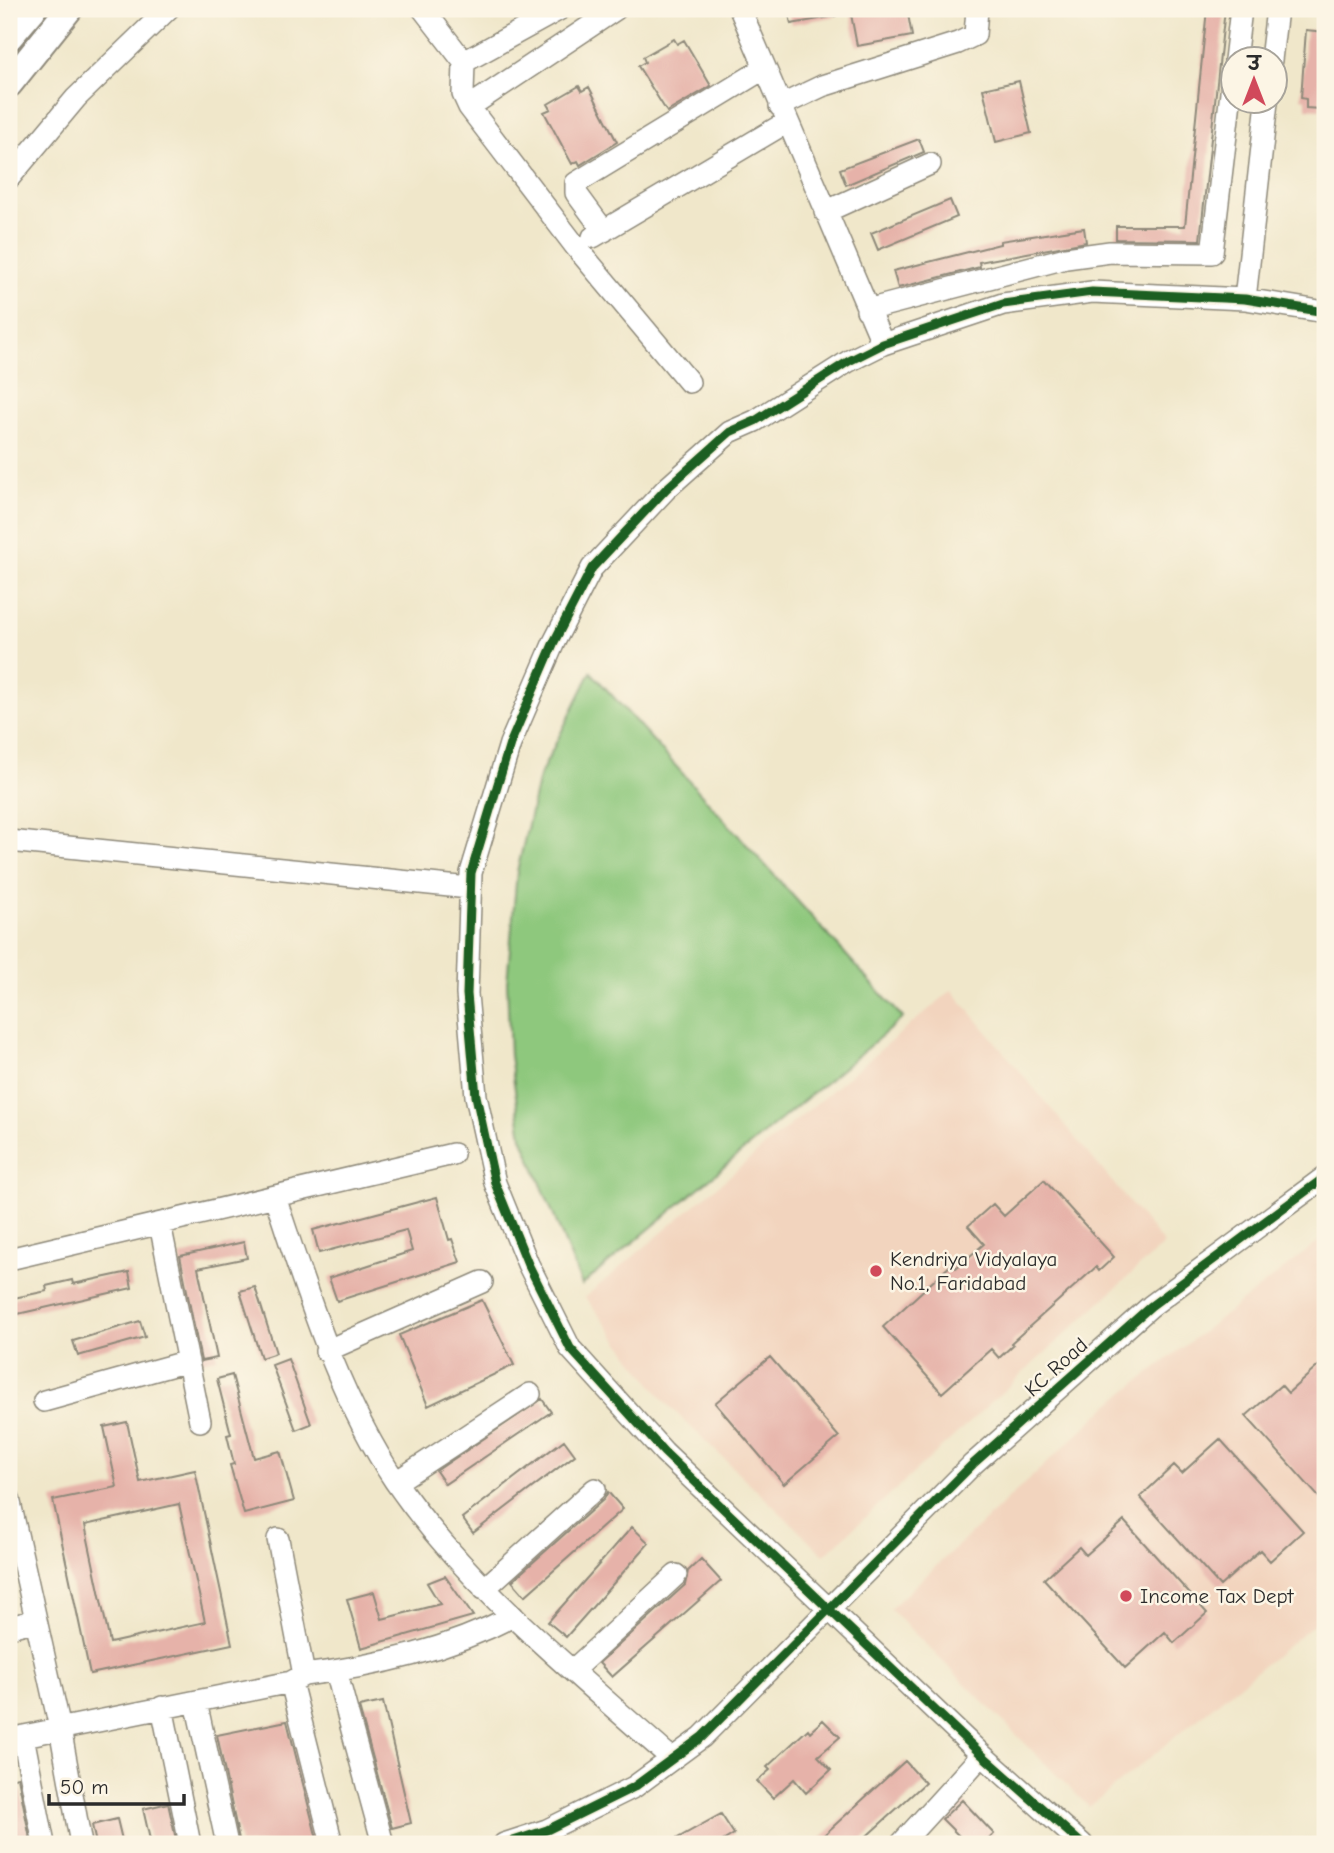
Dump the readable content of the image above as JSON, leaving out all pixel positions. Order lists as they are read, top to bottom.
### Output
{
  "streets": {
    "street": ["KC Road"]
  },
  "places": ["Kendriya Vidyalaya No.1, Faridabad", "Income Tax Dept"],
  "scale_bar": "50 m",
  "north": "top"
}
